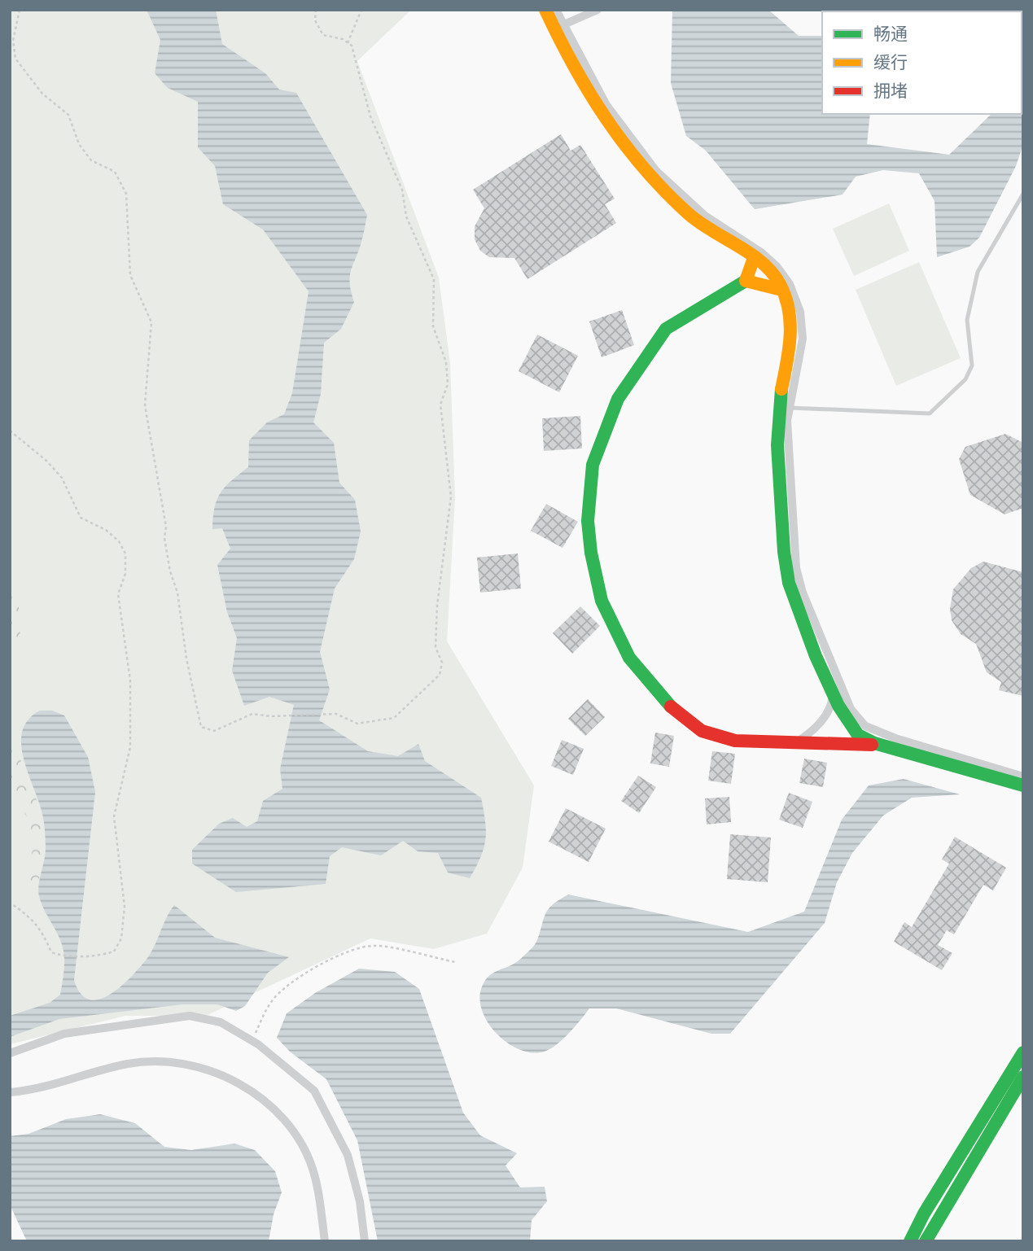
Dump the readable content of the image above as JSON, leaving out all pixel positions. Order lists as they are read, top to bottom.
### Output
{
  "legend": ["畅通", "缓行", "拥堵"]
}
